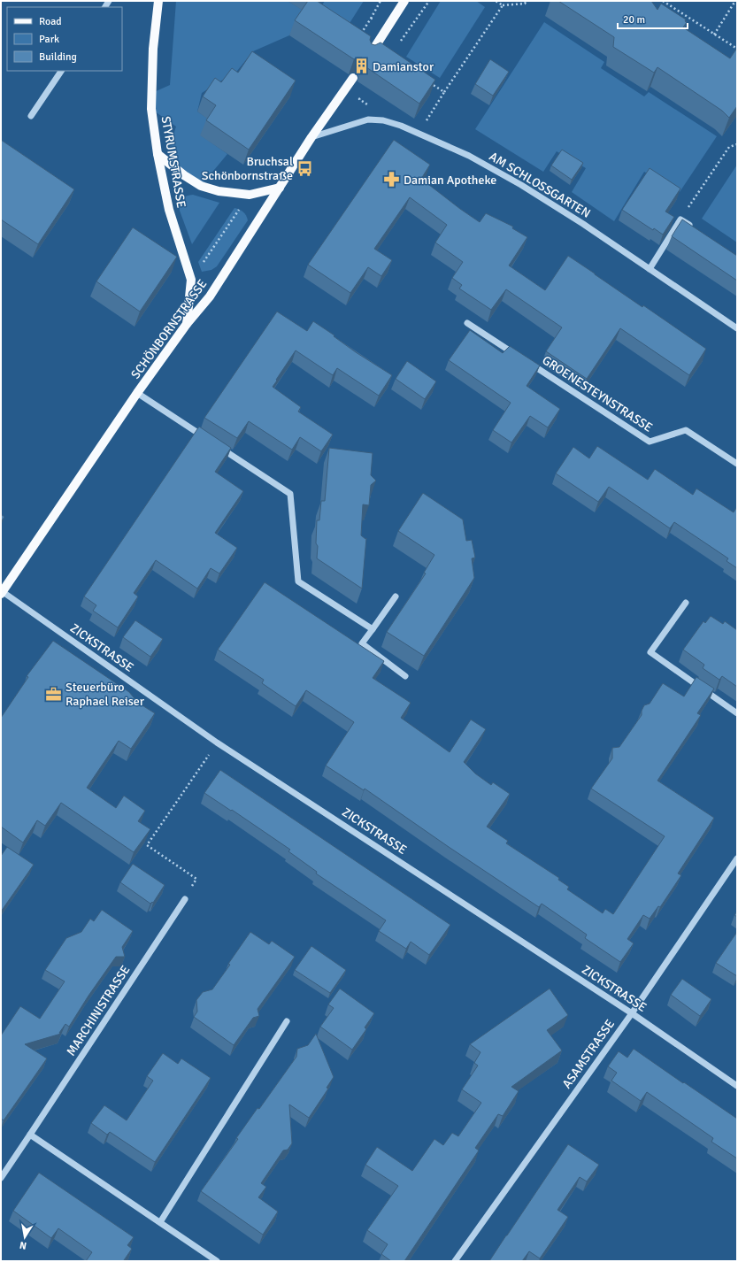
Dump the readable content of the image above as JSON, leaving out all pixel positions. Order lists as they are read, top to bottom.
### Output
{
  "streets": {
    "main road": ["STYRUMSTRASSE", "SCHÖNBORNSTRASSE"],
    "street": [
      "AM SCHLOSSGARTEN",
      "GROENESTEYNSTRASSE",
      "ZICKSTRASSE",
      "MARCHINISTRASSE",
      "ASAMSTRASSE"
    ]
  },
  "crossings": [
    ["STYRUMSTRASSE", "SCHÖNBORNSTRASSE"],
    ["AM SCHLOSSGARTEN", "SCHÖNBORNSTRASSE"],
    ["SCHÖNBORNSTRASSE", "ZICKSTRASSE"],
    ["ZICKSTRASSE", "ASAMSTRASSE"]
  ],
  "places": {
    "building": ["Damianstor"],
    "bus stop": ["Bruchsal Schönbornstraße"],
    "pharmacy": ["Damian Apotheke"],
    "office": ["Steuerbüro Raphael Reiser"]
  },
  "legend": ["Road", "Park", "Building"],
  "scale_bar": "20 m",
  "north": "bottom"
}
